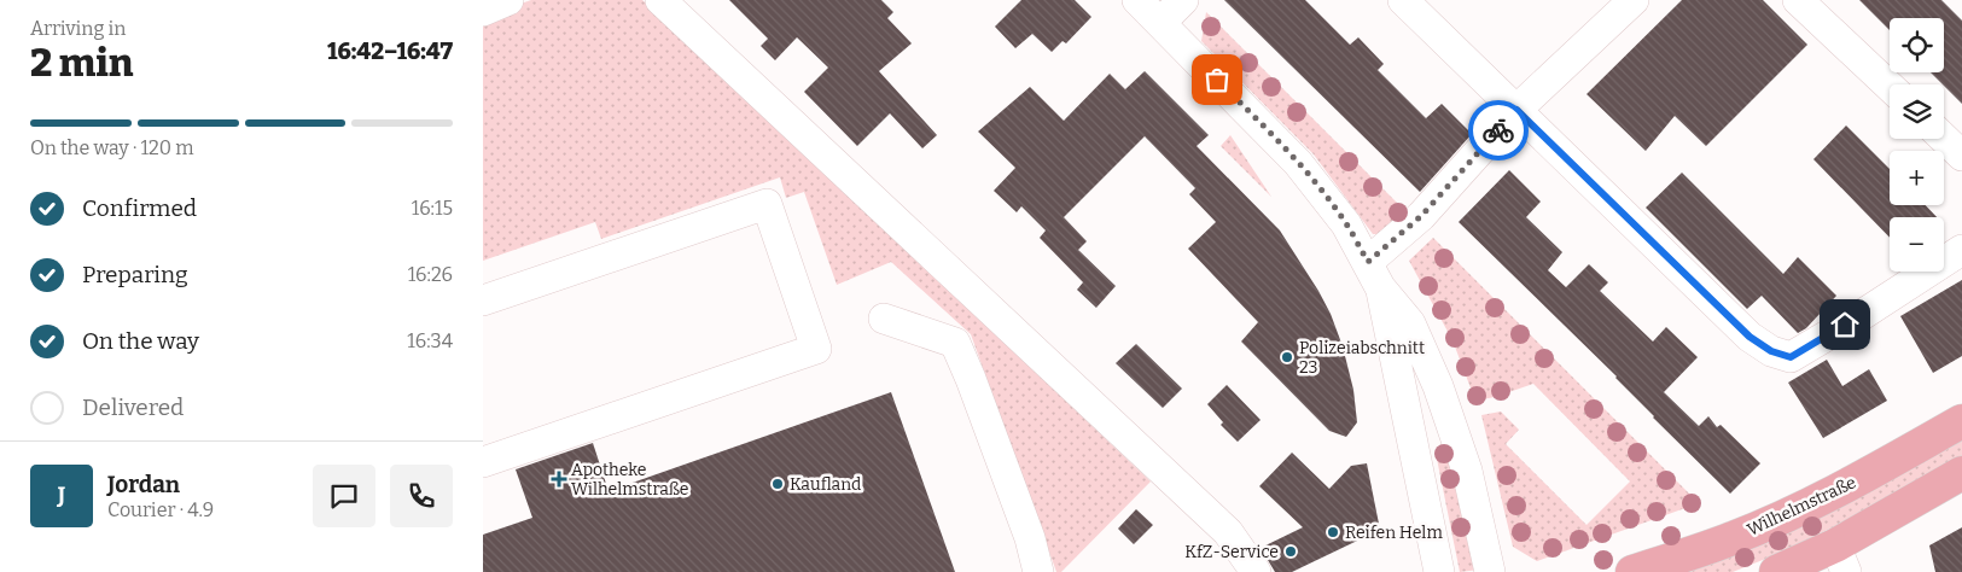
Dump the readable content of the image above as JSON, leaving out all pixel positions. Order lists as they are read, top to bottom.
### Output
{
  "streets": {
    "main road": ["Wilhelmstraße"]
  },
  "places": {
    "other": [
      "Polizeiabschnitt 23",
      "Kaufland",
      "Reifen Helm",
      "KfZ-Service"
    ],
    "health": ["Apotheke Wilhelmstraße"]
  },
  "page": {
    "heading": ["2 min", "Arriving in", "16:42–16:47"],
    "panel": ["Jordan", "Courier · 4.9"],
    "map_buttons": ["+", "−"],
    "bar": "On the way · 120 m",
    "list": [
      ["Confirmed", "16:15"],
      ["Preparing", "16:26"],
      ["On the way", "16:34"],
      "Delivered"
    ],
    "round": "J"
  }
}
